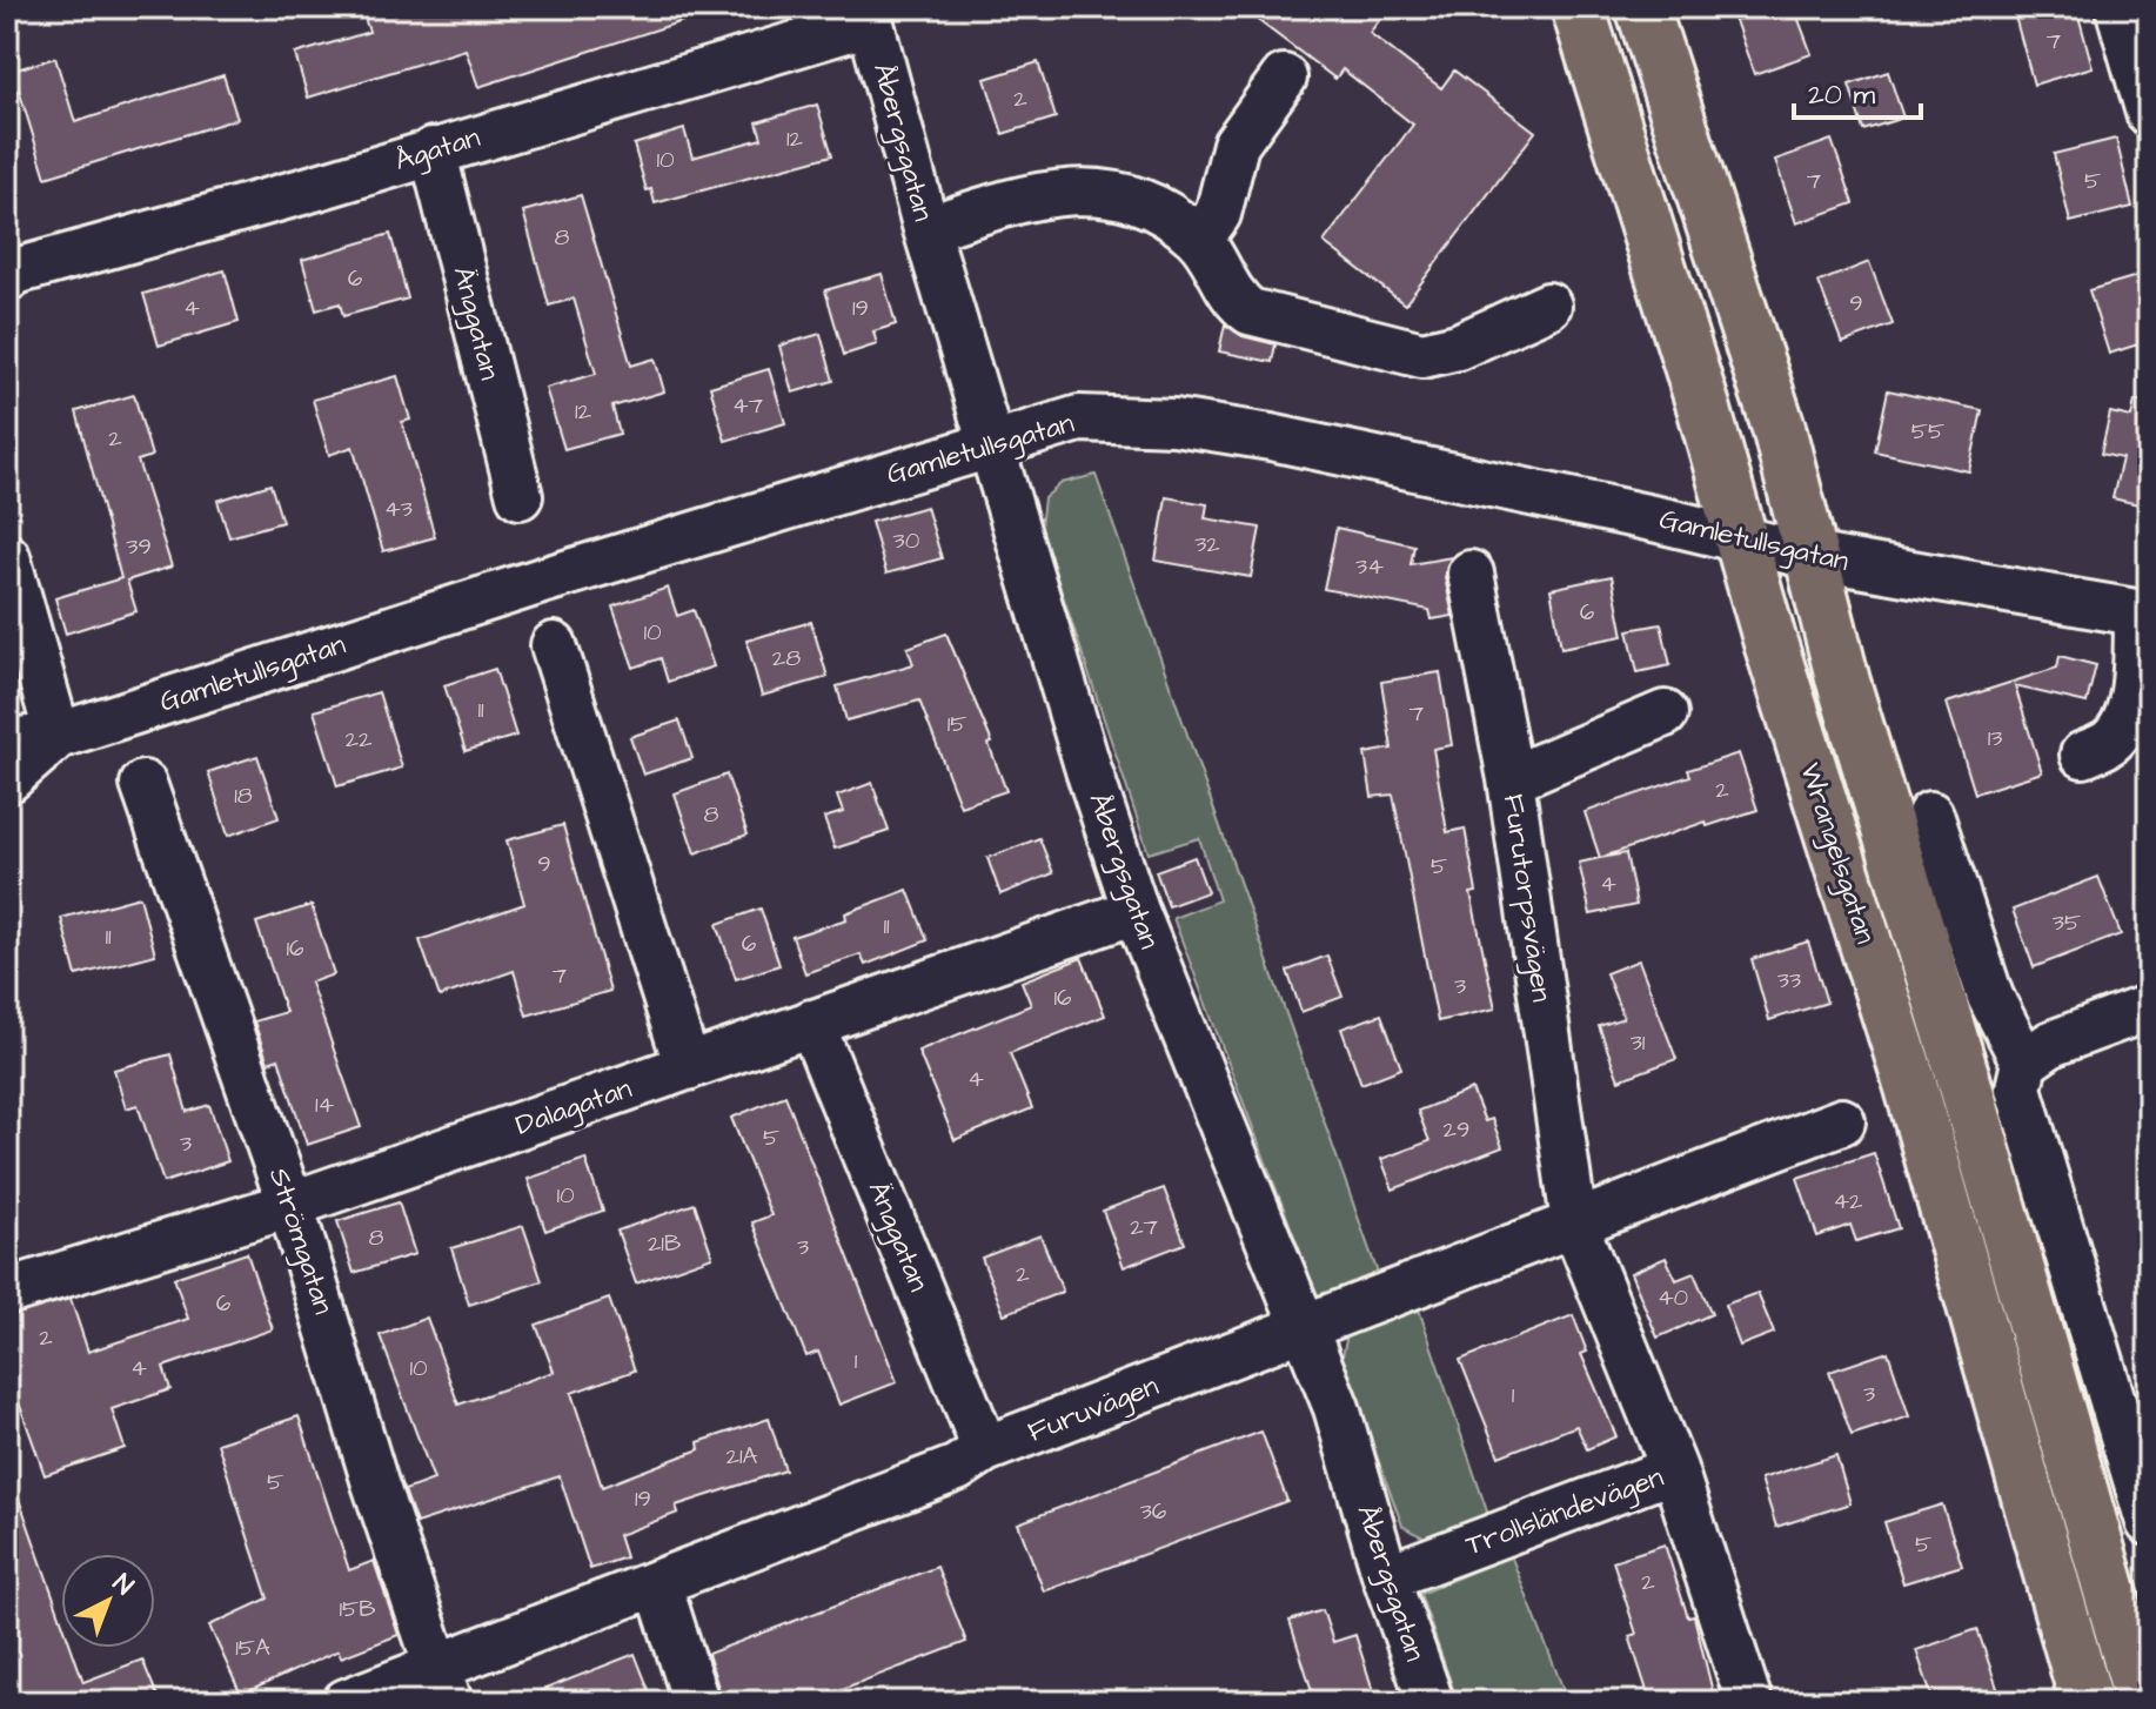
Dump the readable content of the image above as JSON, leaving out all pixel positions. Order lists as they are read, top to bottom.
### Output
{
  "streets": {
    "main road": ["Wrangelsgatan"],
    "street": [
      "Åbergsgatan",
      "Ågatan",
      "Änggatan",
      "Gamletullsgatan",
      "Furutorpsvägen",
      "Dalagatan",
      "Strömgatan",
      "Furuvägen",
      "Trollsländevägen"
    ]
  },
  "crossings": [
    ["Åbergsgatan", "Ågatan"],
    ["Åbergsgatan", "Gamletullsgatan"],
    ["Åbergsgatan", "Dalagatan"],
    ["Åbergsgatan", "Furuvägen"],
    ["Åbergsgatan", "Trollsländevägen"],
    ["Ågatan", "Änggatan"],
    ["Änggatan", "Dalagatan"],
    ["Änggatan", "Furuvägen"],
    ["Gamletullsgatan", "Wrangelsgatan"],
    ["Furutorpsvägen", "Furuvägen"],
    ["Furutorpsvägen", "Trollsländevägen"],
    ["Dalagatan", "Strömgatan"],
    ["Strömgatan", "Furuvägen"]
  ],
  "house_numbers": [
    "7",
    "2",
    "12",
    "10",
    "7",
    "5",
    "8",
    "6",
    "9",
    "4",
    "19",
    "47",
    "12",
    "55",
    "2",
    "43",
    "30",
    "32",
    "39",
    "34",
    "6",
    "10",
    "28",
    "11",
    "7",
    "15",
    "13",
    "22",
    "2",
    "18",
    "8",
    "9",
    "5",
    "4",
    "35",
    "11",
    "11",
    "6",
    "16",
    "7",
    "33",
    "3",
    "16",
    "31",
    "4",
    "14",
    "29",
    "5",
    "3",
    "10",
    "42",
    "27",
    "8",
    "21B",
    "3",
    "2",
    "40",
    "6",
    "2",
    "1",
    "4",
    "10",
    "3",
    "1",
    "21A",
    "5",
    "19",
    "36",
    "5",
    "2",
    "15B",
    "15A"
  ],
  "scale_bar": "20 m",
  "north": "top right"
}
